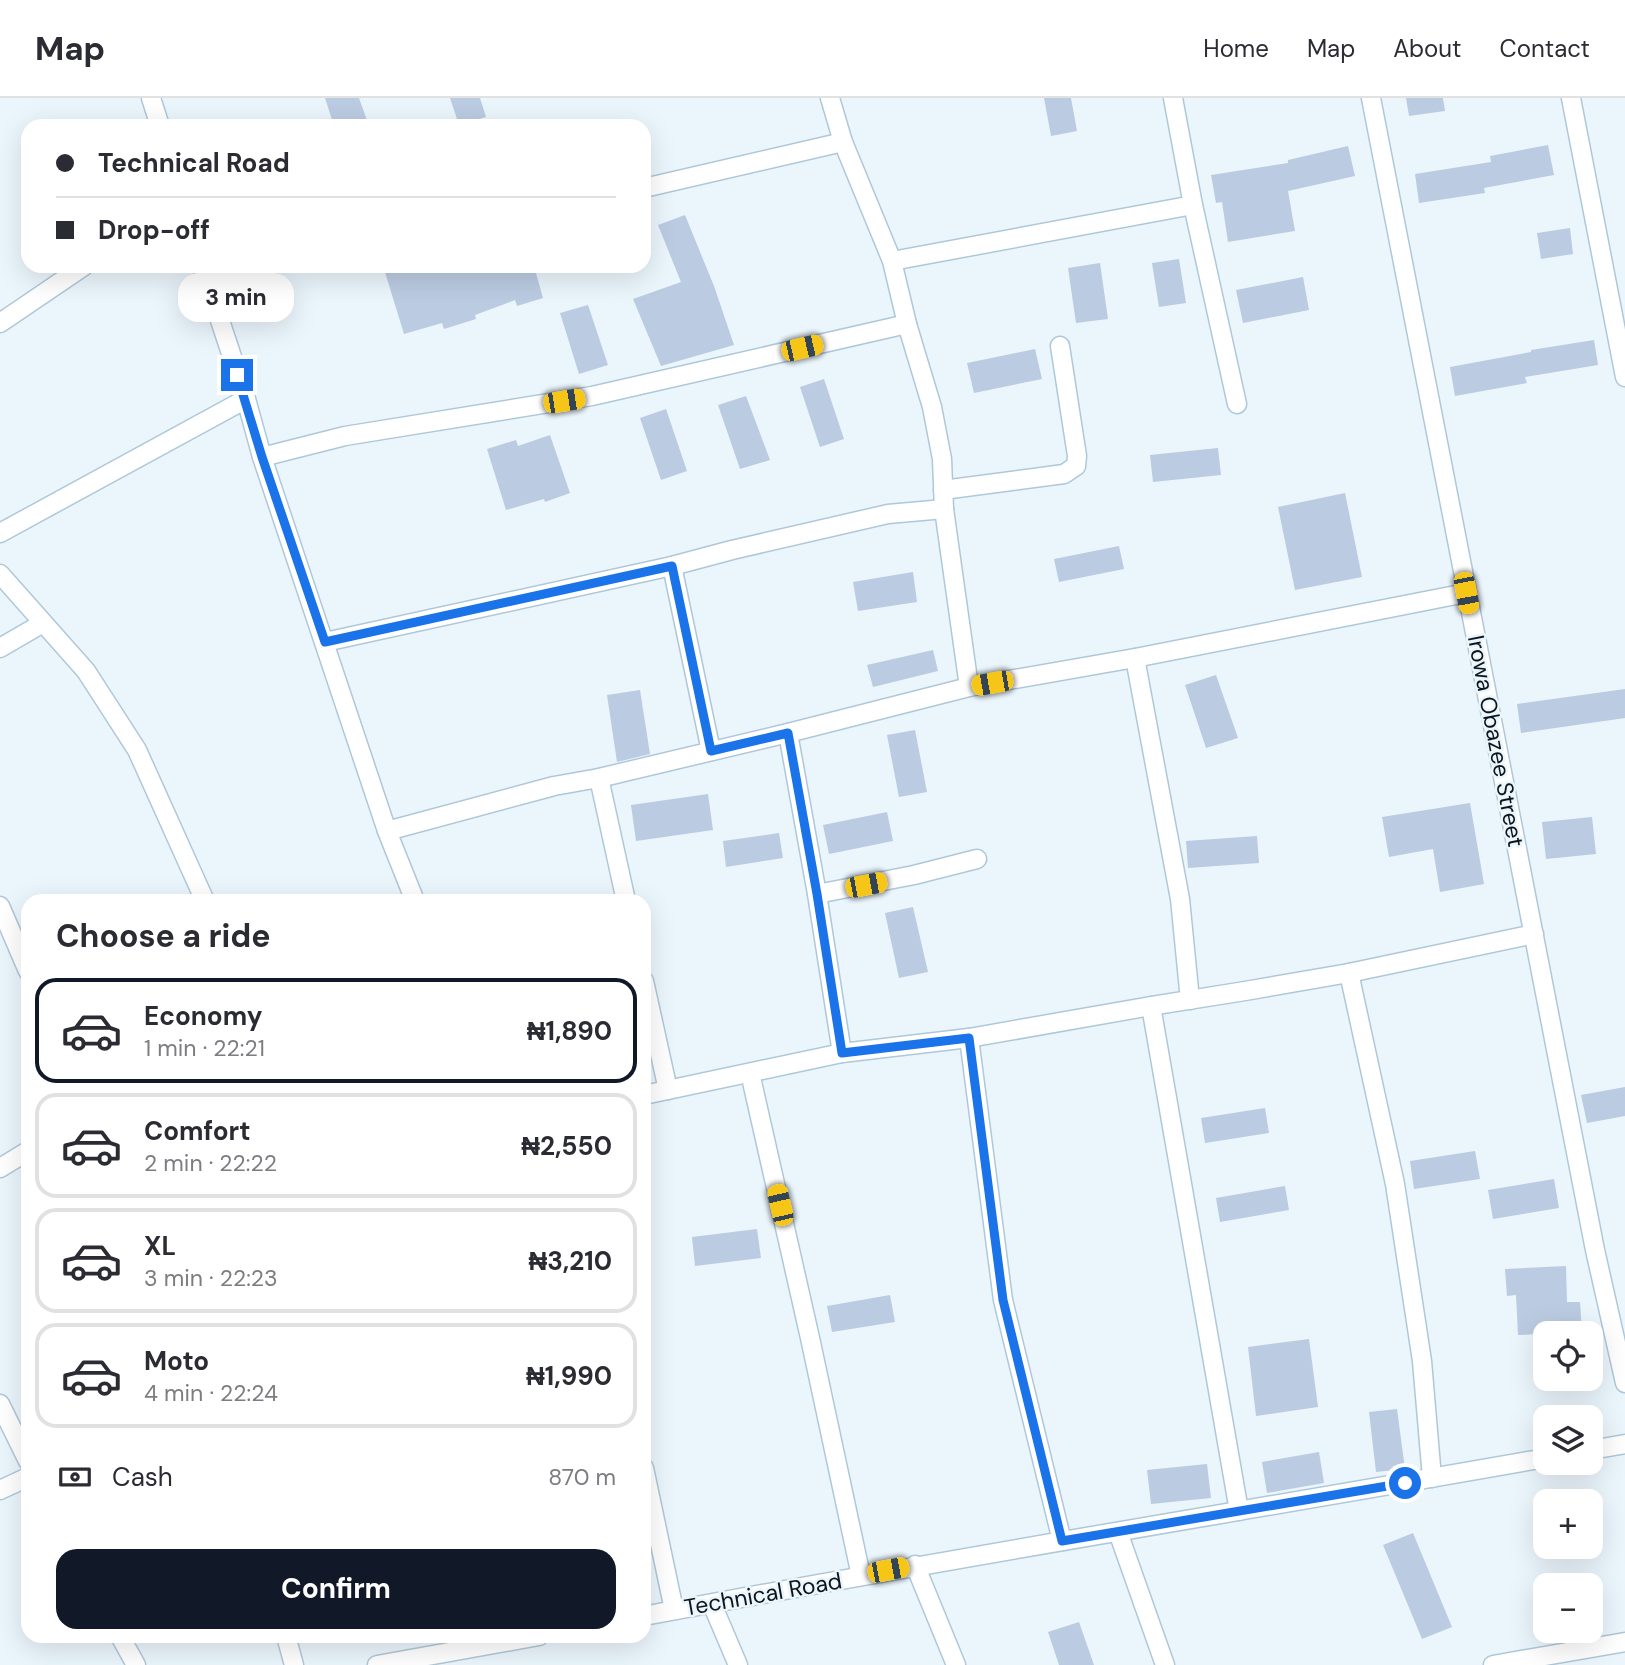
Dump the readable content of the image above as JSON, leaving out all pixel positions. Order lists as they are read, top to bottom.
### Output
{
  "streets": {
    "street": ["Irowa Obazee Street", "Technical Road"]
  },
  "page": {
    "header": "Map",
    "nav": [
      "Home",
      "Map",
      "About",
      "Contact"
    ],
    "banner": ["Technical Road", "Drop-off"],
    "bubble": "3 min",
    "heading": "Choose a ride",
    "list": [
      {
        "name": "Economy",
        "note": "1 min · 22:21",
        "value": "₦1,890"
      },
      {
        "name": "Comfort",
        "note": "2 min · 22:22",
        "value": "₦2,550"
      },
      {
        "name": "XL",
        "note": "3 min · 22:23",
        "value": "₦3,210"
      },
      {
        "name": "Moto",
        "note": "4 min · 22:24",
        "value": "₦1,990"
      }
    ],
    "map_buttons": ["+", "−"],
    "pay": ["Cash", "870 m"],
    "buttons": "Confirm"
  }
}
